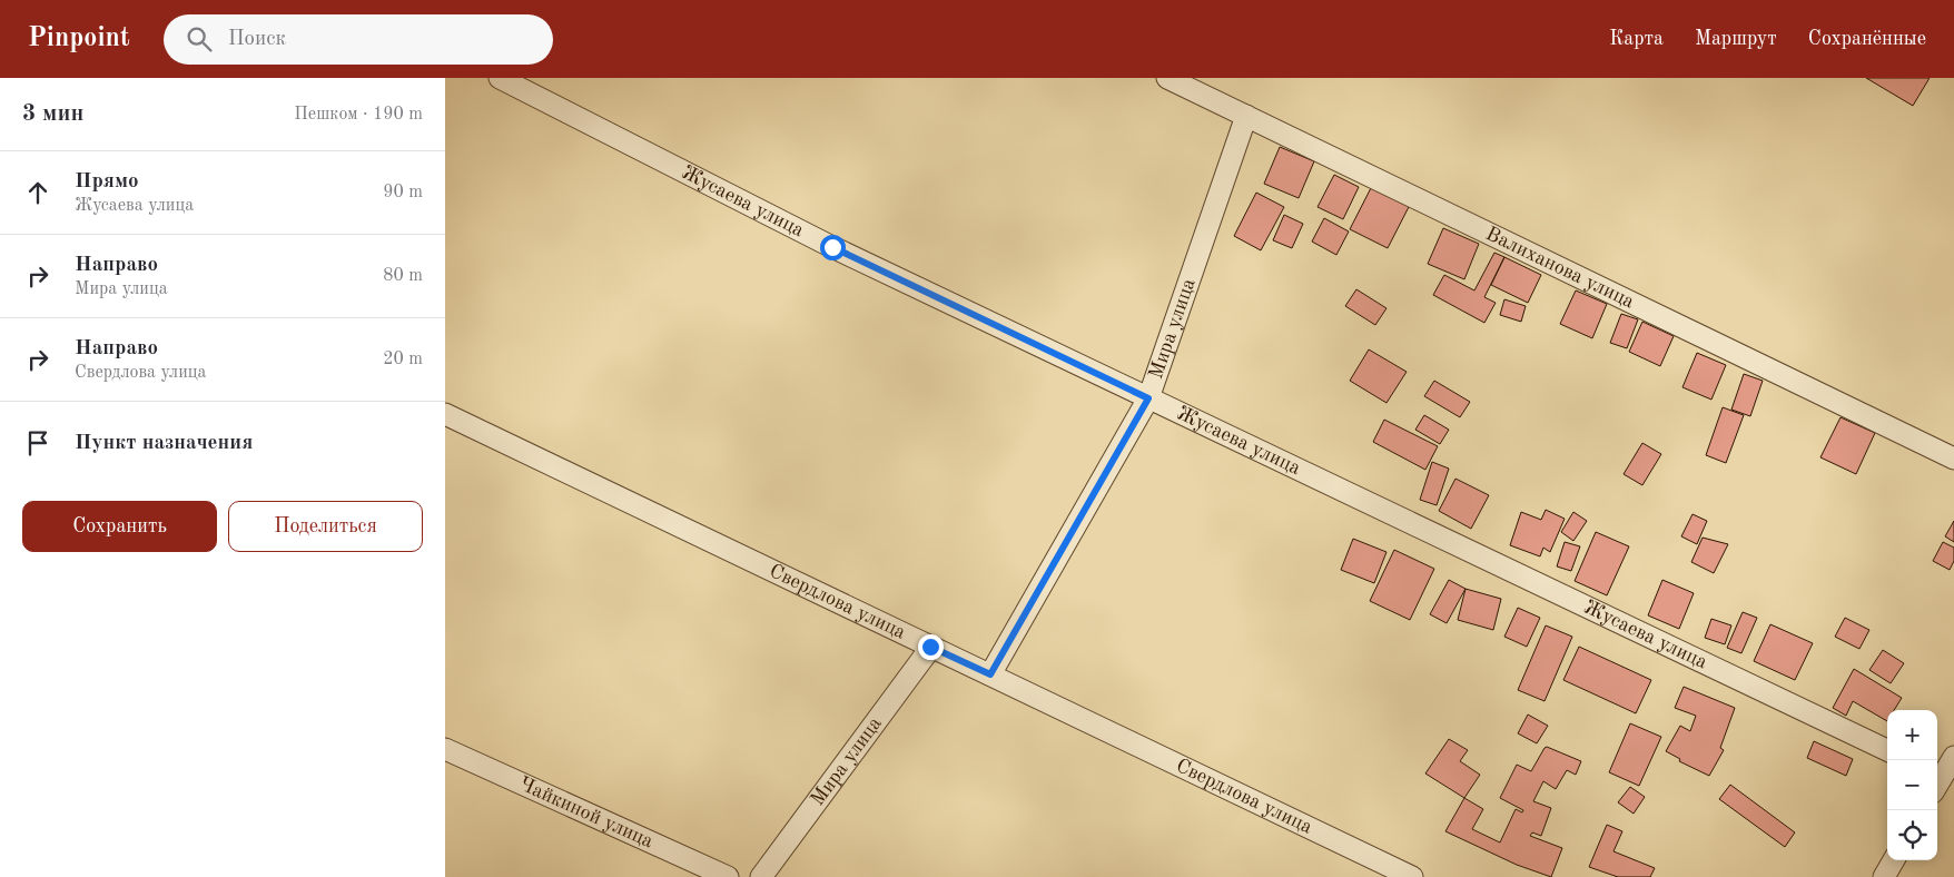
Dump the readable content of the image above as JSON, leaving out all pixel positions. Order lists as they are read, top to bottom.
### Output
{
  "streets": {
    "street": [
      "Жусаева улица",
      "Валиханова улица",
      "Мира улица",
      "Свердлова улица",
      "Чайкиной улица"
    ]
  },
  "crossings": [
    ["Жусаева улица", "Мира улица"],
    ["Валиханова улица", "Мира улица"],
    ["Мира улица", "Свердлова улица"]
  ],
  "page": {
    "header": "Pinpoint",
    "search": "Поиск",
    "nav": ["Карта", "Маршрут", "Сохранённые"],
    "heading": ["3 мин", "Пешком · 190 m"],
    "list": [
      ["Прямо", "Жусаева улица", "90 m"],
      ["Направо", "Мира улица", "80 m"],
      ["Направо", "Свердлова улица", "20 m"],
      "Пункт назначения"
    ],
    "buttons": ["Сохранить", "Поделиться"],
    "map_buttons": ["+", "−"]
  }
}
